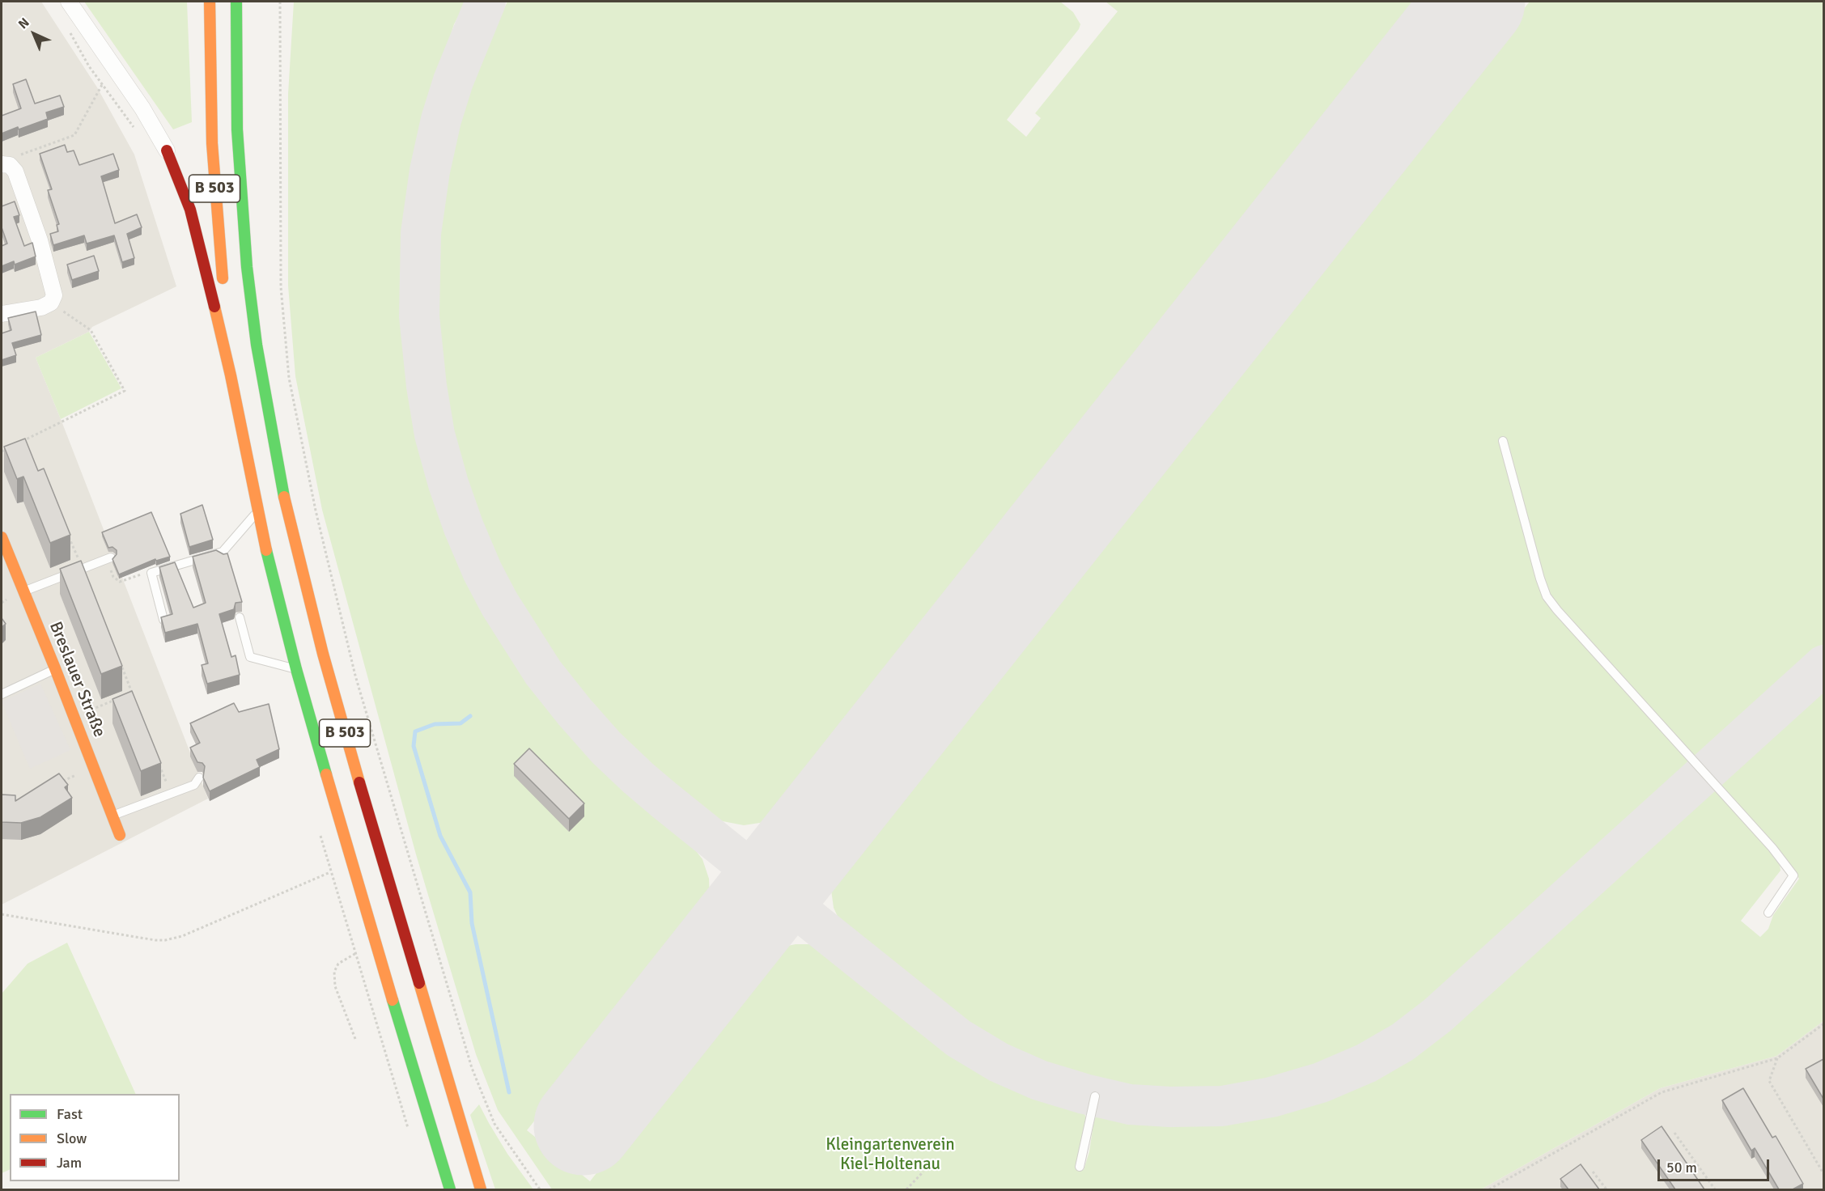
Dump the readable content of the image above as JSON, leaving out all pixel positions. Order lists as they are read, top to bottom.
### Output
{
  "streets": {
    "main road": ["B 503", "Breslauer Straße"]
  },
  "parks": ["Kleingartenverein Kiel-Holtenau"],
  "legend": ["Fast", "Slow", "Jam"],
  "scale_bar": "50 m",
  "north": "top left"
}
